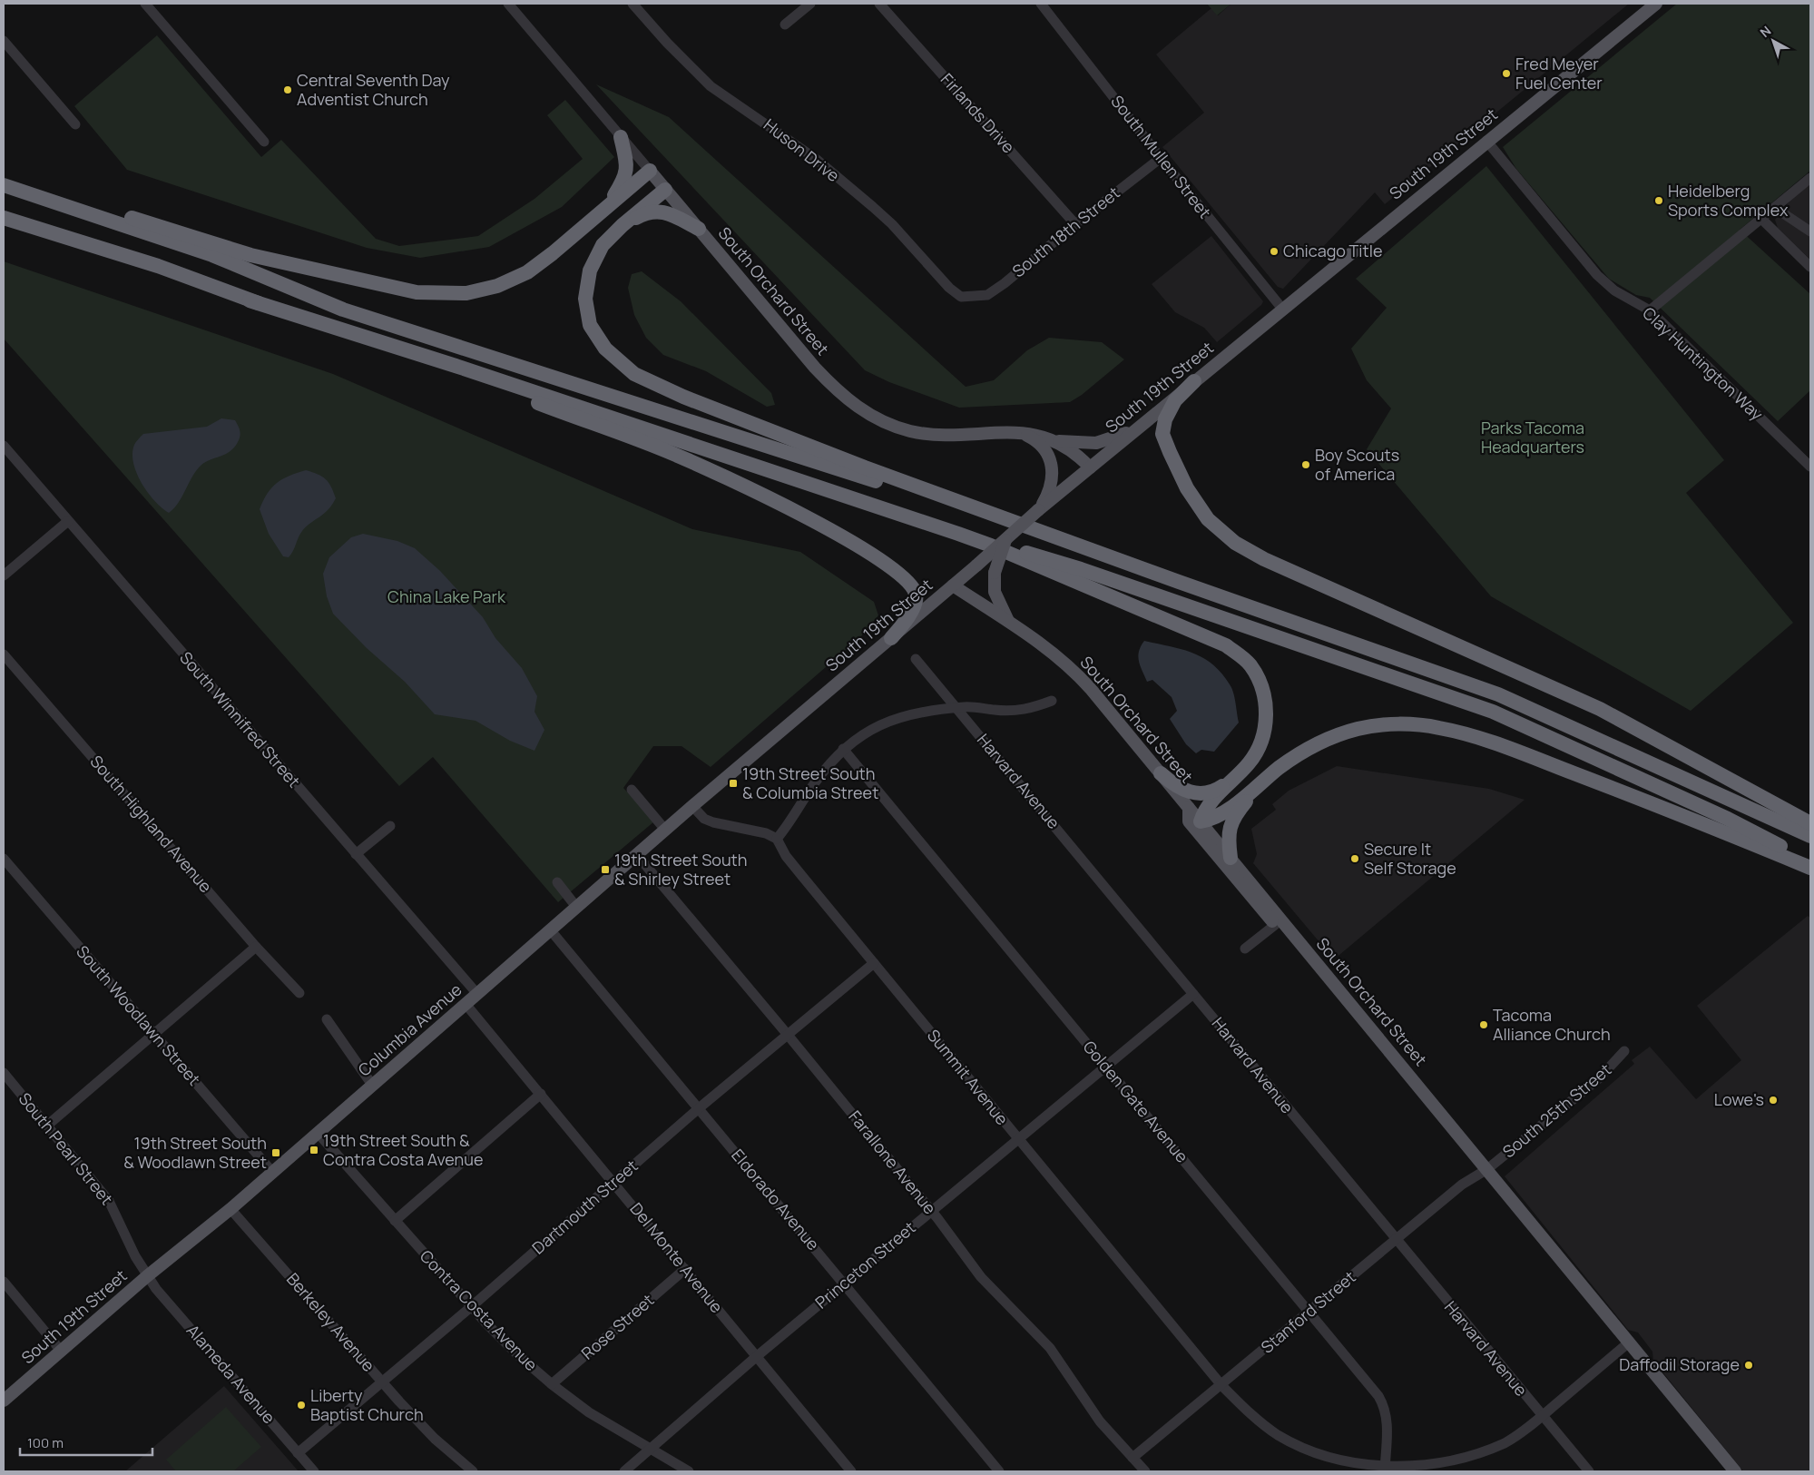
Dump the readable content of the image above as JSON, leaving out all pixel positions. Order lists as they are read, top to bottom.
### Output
{
  "streets": {
    "main road": ["South 19th Street", "South Orchard Street", "Columbia Avenue"],
    "street": [
      "Firlands Drive",
      "Huson Drive",
      "South Mullen Street",
      "South 18th Street",
      "Clay Huntington Way",
      "South Winnifred Street",
      "Harvard Avenue",
      "South Highland Avenue",
      "South Woodlawn Street",
      "Summit Avenue",
      "Golden Gate Avenue",
      "South 25th Street",
      "South Pearl Street",
      "Farallone Avenue",
      "Eldorado Avenue",
      "Dartmouth Street",
      "Del Monte Avenue",
      "Princeton Street",
      "Contra Costa Avenue",
      "Stanford Street",
      "Berkeley Avenue",
      "Rose Street",
      "Alameda Avenue"
    ]
  },
  "crossings": [
    ["Firlands Drive", "South 18th Street"],
    ["Huson Drive", "South 18th Street"],
    ["South 19th Street", "South Mullen Street"],
    ["South 19th Street", "South Orchard Street"],
    ["South 19th Street", "Clay Huntington Way"],
    ["South 19th Street", "Columbia Avenue"],
    ["South 19th Street", "South Pearl Street"],
    ["South 19th Street", "Alameda Avenue"],
    ["South Mullen Street", "South 18th Street"],
    ["South Orchard Street", "Summit Avenue"],
    ["South Orchard Street", "South 25th Street"],
    ["South Orchard Street", "Stanford Street"],
    ["South Winnifred Street", "Columbia Avenue"],
    ["Harvard Avenue", "Summit Avenue"],
    ["Harvard Avenue", "Princeton Street"],
    ["Harvard Avenue", "Stanford Street"],
    ["South Woodlawn Street", "Columbia Avenue"],
    ["Columbia Avenue", "South Pearl Street"],
    ["Columbia Avenue", "Farallone Avenue"],
    ["Columbia Avenue", "Eldorado Avenue"],
    ["Columbia Avenue", "Del Monte Avenue"],
    ["Columbia Avenue", "Contra Costa Avenue"],
    ["Columbia Avenue", "Berkeley Avenue"],
    ["Columbia Avenue", "Alameda Avenue"],
    ["Summit Avenue", "Golden Gate Avenue"],
    ["Summit Avenue", "Dartmouth Street"],
    ["Summit Avenue", "Princeton Street"],
    ["Summit Avenue", "Stanford Street"],
    ["Golden Gate Avenue", "Princeton Street"],
    ["Golden Gate Avenue", "Stanford Street"],
    ["South 25th Street", "Stanford Street"],
    ["South Pearl Street", "Alameda Avenue"],
    ["Farallone Avenue", "Dartmouth Street"],
    ["Farallone Avenue", "Princeton Street"],
    ["Farallone Avenue", "Stanford Street"],
    ["Eldorado Avenue", "Dartmouth Street"],
    ["Eldorado Avenue", "Princeton Street"],
    ["Dartmouth Street", "Del Monte Avenue"],
    ["Dartmouth Street", "Contra Costa Avenue"],
    ["Dartmouth Street", "Berkeley Avenue"],
    ["Dartmouth Street", "Alameda Avenue"],
    ["Del Monte Avenue", "Princeton Street"],
    ["Del Monte Avenue", "Rose Street"],
    ["Princeton Street", "Contra Costa Avenue"],
    ["Contra Costa Avenue", "Rose Street"]
  ],
  "parks": ["Parks Tacoma Headquarters", "China Lake Park"],
  "places": {
    "other": [
      "Fred Meyer Fuel Center",
      "Central Seventh Day Adventist Church",
      "Heidelberg Sports Complex",
      "Chicago Title",
      "Boy Scouts of America",
      "Secure It Self Storage",
      "Tacoma Alliance Church",
      "Lowe's",
      "Daffodil Storage",
      "Liberty Baptist Church"
    ],
    "transit": [
      "19th Street South & Columbia Street",
      "19th Street South & Shirley Street",
      "19th Street South & Contra Costa Avenue",
      "19th Street South & Woodlawn Street"
    ]
  },
  "scale_bar": "100 m",
  "north": "top left"
}
